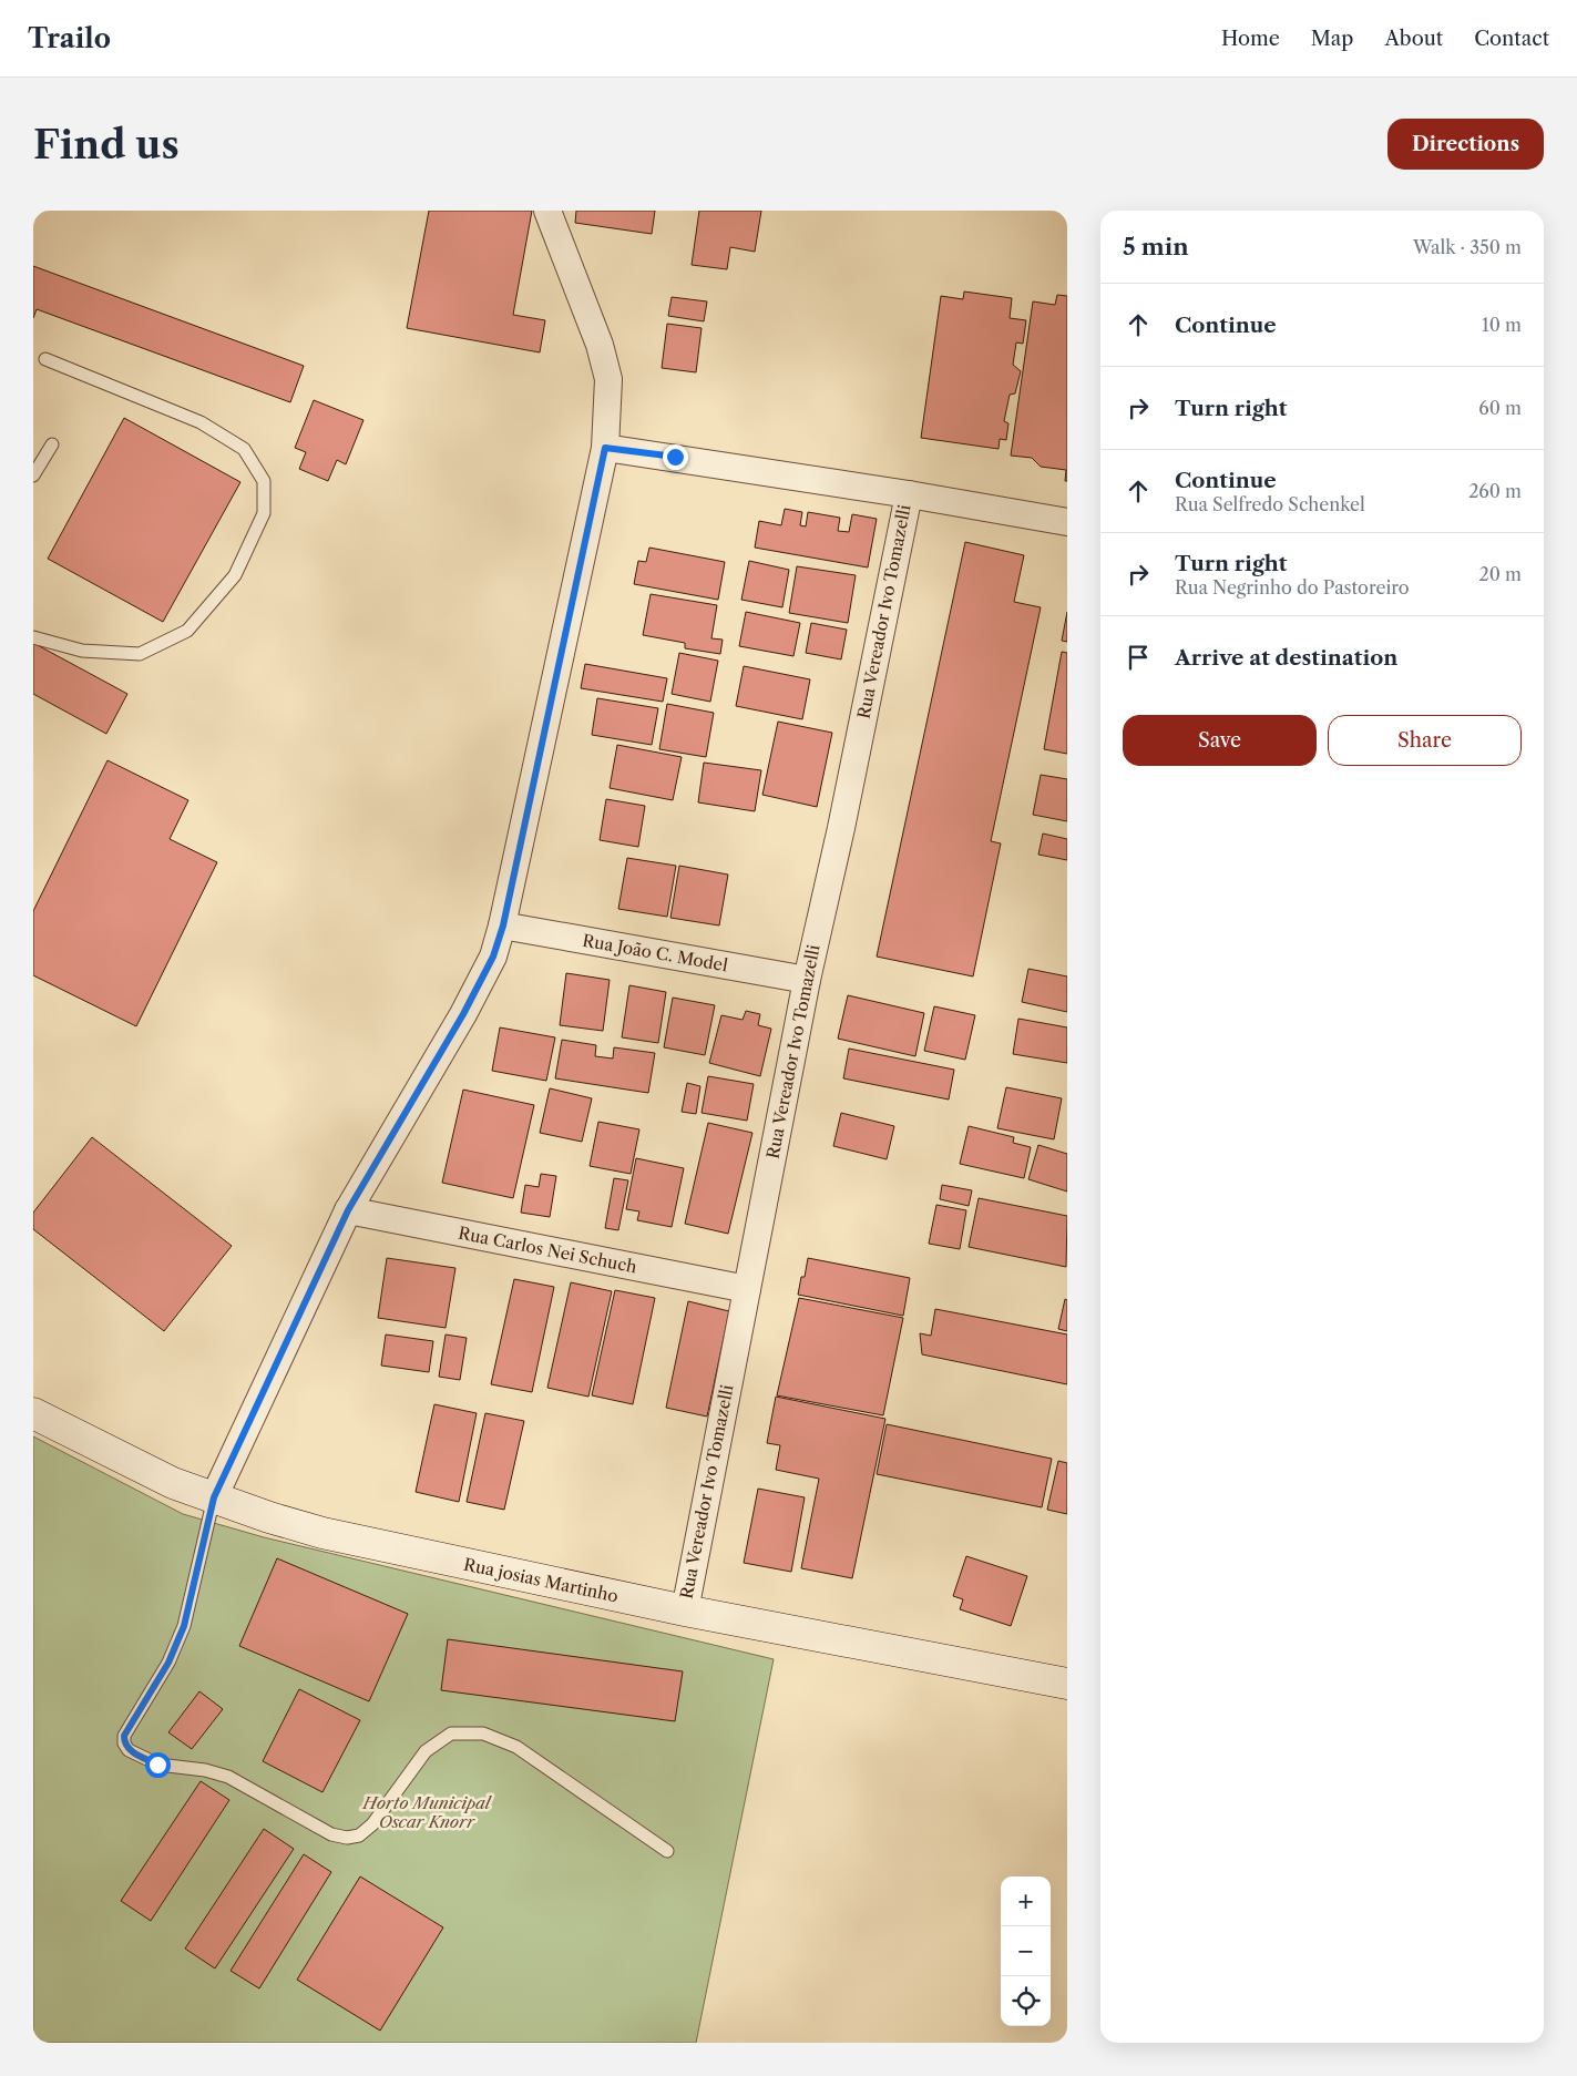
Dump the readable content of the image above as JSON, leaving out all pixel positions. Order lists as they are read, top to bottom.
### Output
{
  "streets": {
    "street": [
      "Rua Vereador Ivo Tomazelli",
      "Rua João C. Model",
      "Rua Carlos Nei Schuch",
      "Rua josias Martinho"
    ]
  },
  "crossings": [
    ["Rua Vereador Ivo Tomazelli", "Rua João C. Model"],
    ["Rua Vereador Ivo Tomazelli", "Rua Carlos Nei Schuch"],
    ["Rua Vereador Ivo Tomazelli", "Rua josias Martinho"]
  ],
  "parks": ["Horto Municipal Oscar Knorr"],
  "page": {
    "header": "Trailo",
    "nav": [
      "Home",
      "Map",
      "About",
      "Contact"
    ],
    "buttons": [
      "Directions",
      ["Save", "Share"]
    ],
    "title": "Find us",
    "heading": ["5 min", "Walk · 350 m"],
    "list": [
      ["Continue", "10 m"],
      ["Turn right", "60 m"],
      ["Continue", "Rua Selfredo Schenkel", "260 m"],
      ["Turn right", "Rua Negrinho do Pastoreiro", "20 m"],
      "Arrive at destination"
    ],
    "map_buttons": ["+", "−"]
  }
}
